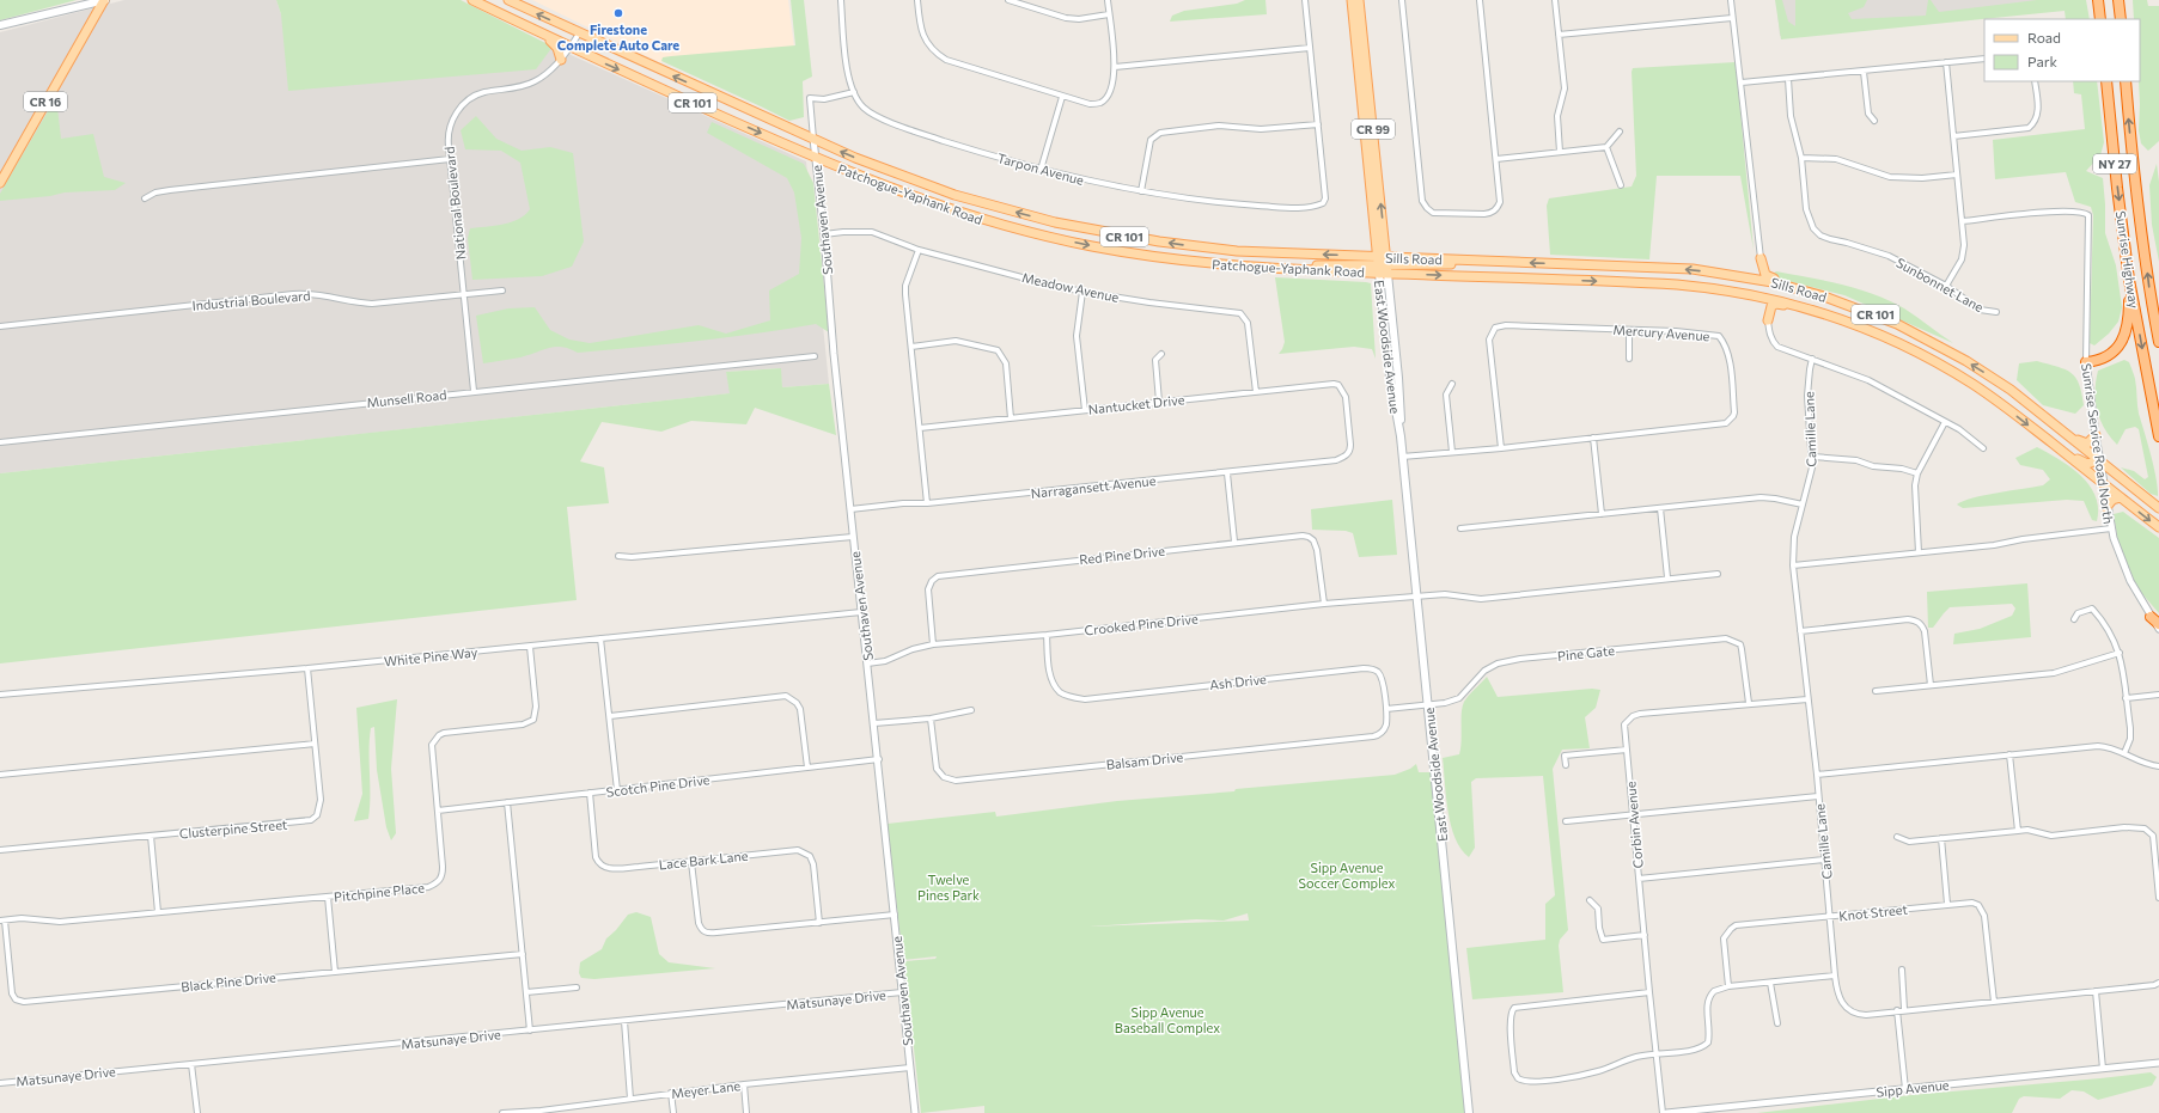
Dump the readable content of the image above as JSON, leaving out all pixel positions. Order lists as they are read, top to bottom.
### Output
{
  "streets": {
    "highway": ["NY 27", "Sunrise Highway"],
    "main road": [
      "CR 16",
      "CR 101",
      "CR 99",
      "Patchogue-Yaphank Road",
      "Sills Road",
      "East Woodside Avenue"
    ],
    "street": [
      "Tarpon Avenue",
      "National Boulevard",
      "Southaven Avenue",
      "Sunbonnet Lane",
      "Meadow Avenue",
      "Industrial Boulevard",
      "Mercury Avenue",
      "Munsell Road",
      "Nantucket Drive",
      "Camille Lane",
      "Sunrise Service Road North",
      "Narragansett Avenue",
      "Red Pine Drive",
      "Crooked Pine Drive",
      "Pine Gate",
      "White Pine Way",
      "Ash Drive",
      "Balsam Drive",
      "Scotch Pine Drive",
      "Corbin Avenue",
      "Clusterpine Street",
      "Lace Bark Lane",
      "Pitchpine Place",
      "Knot Street",
      "Black Pine Drive",
      "Matsunaye Drive",
      "Sipp Avenue",
      "Meyer Lane"
    ]
  },
  "crossings": [
    ["Tarpon Avenue", "Southaven Avenue"],
    ["Patchogue-Yaphank Road", "National Boulevard"],
    ["Patchogue-Yaphank Road", "Southaven Avenue"],
    ["Patchogue-Yaphank Road", "Sills Road"],
    ["Patchogue-Yaphank Road", "East Woodside Avenue"],
    ["National Boulevard", "Industrial Boulevard"],
    ["National Boulevard", "Munsell Road"],
    ["Southaven Avenue", "Meadow Avenue"],
    ["Southaven Avenue", "Narragansett Avenue"],
    ["Southaven Avenue", "Crooked Pine Drive"],
    ["Southaven Avenue", "White Pine Way"],
    ["Southaven Avenue", "Scotch Pine Drive"],
    ["Southaven Avenue", "Matsunaye Drive"],
    ["Southaven Avenue", "Meyer Lane"],
    ["Sills Road", "East Woodside Avenue"],
    ["Sills Road", "Sunrise Service Road North"],
    ["Meadow Avenue", "Nantucket Drive"],
    ["Mercury Avenue", "East Woodside Avenue"],
    ["East Woodside Avenue", "Crooked Pine Drive"],
    ["East Woodside Avenue", "Pine Gate"],
    ["Nantucket Drive", "Narragansett Avenue"],
    ["Camille Lane", "Corbin Avenue"],
    ["Camille Lane", "Knot Street"],
    ["Red Pine Drive", "Crooked Pine Drive"],
    ["Crooked Pine Drive", "Ash Drive"],
    ["Pine Gate", "Ash Drive"],
    ["Pine Gate", "Balsam Drive"],
    ["Pine Gate", "Corbin Avenue"],
    ["White Pine Way", "Clusterpine Street"],
    ["White Pine Way", "Pitchpine Place"],
    ["Ash Drive", "Balsam Drive"],
    ["Scotch Pine Drive", "Lace Bark Lane"],
    ["Scotch Pine Drive", "Pitchpine Place"],
    ["Corbin Avenue", "Sipp Avenue"],
    ["Pitchpine Place", "Black Pine Drive"]
  ],
  "parks": ["Sipp Avenue Soccer Complex", "Twelve Pines Park", "Sipp Avenue Baseball Complex"],
  "places": ["Firestone Complete Auto Care"],
  "legend": ["Road", "Park"]
}
